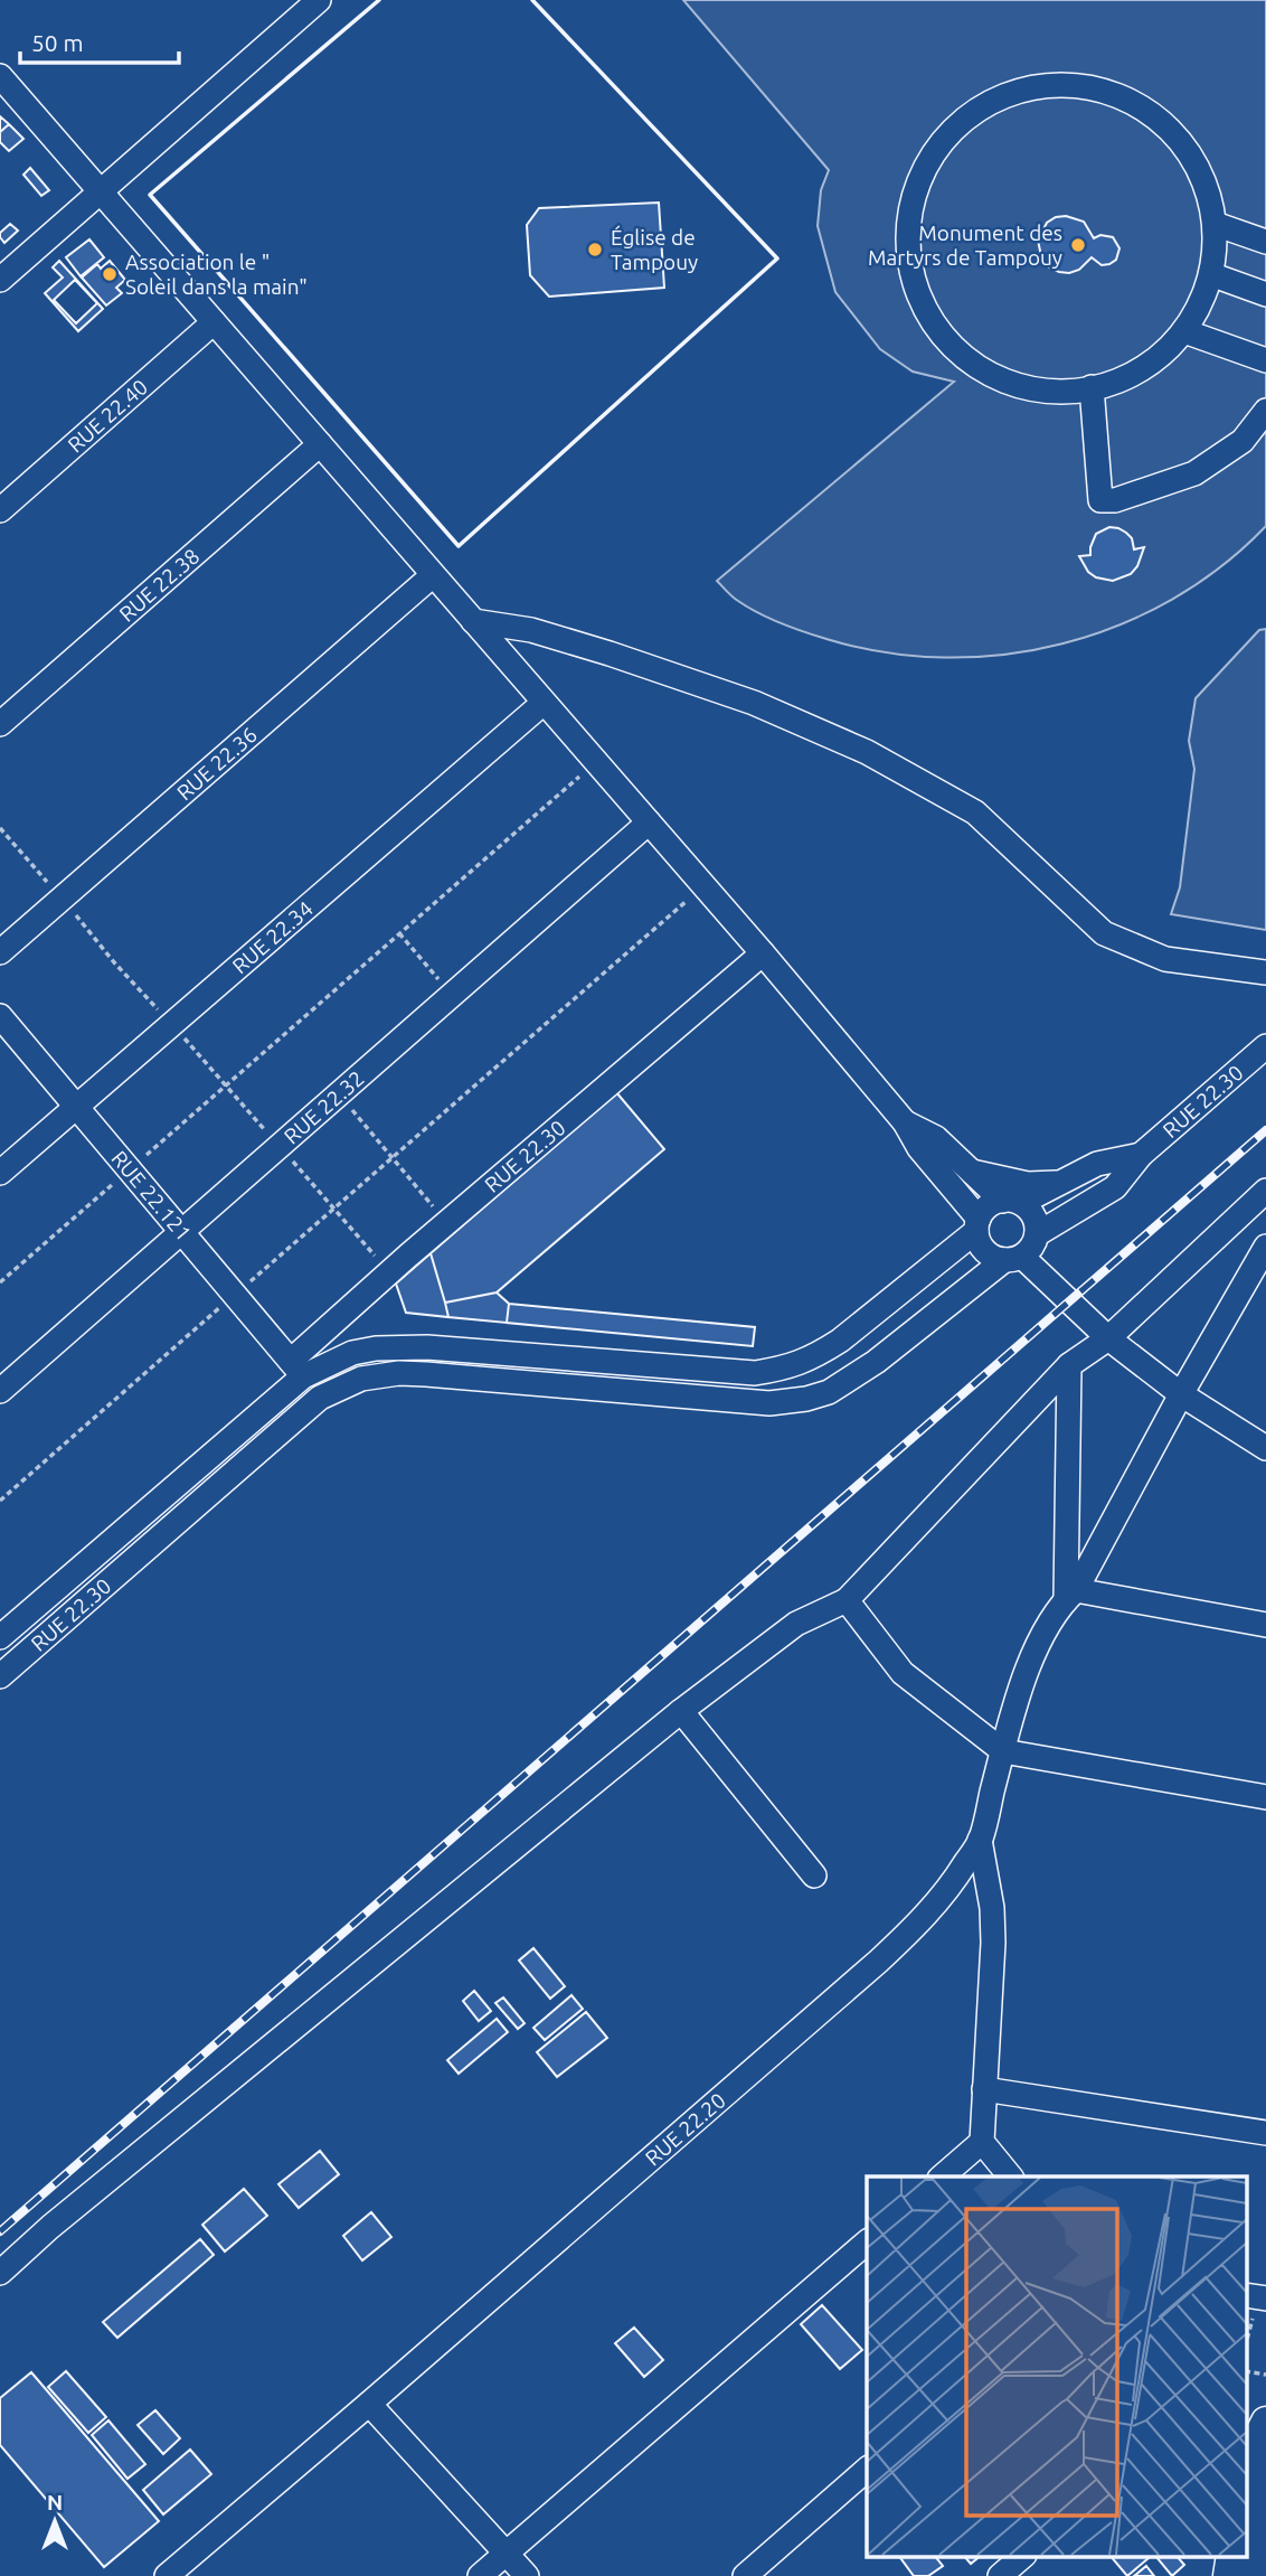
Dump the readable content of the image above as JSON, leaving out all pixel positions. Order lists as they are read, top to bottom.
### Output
{
  "streets": {
    "street": [
      "RUE 22.40",
      "RUE 22.38",
      "RUE 22.36",
      "RUE 22.34",
      "RUE 22.30",
      "RUE 22.32",
      "RUE 22.121",
      "RUE 22.20"
    ]
  },
  "crossings": [
    ["RUE 22.34", "RUE 22.121"],
    ["RUE 22.30", "RUE 22.121"],
    ["RUE 22.32", "RUE 22.121"]
  ],
  "places": ["Monument des Martyrs de Tampouy", "Église de Tampouy", "Association le \" Soleil dans la main\""],
  "scale_bar": "50 m",
  "north": "top"
}
